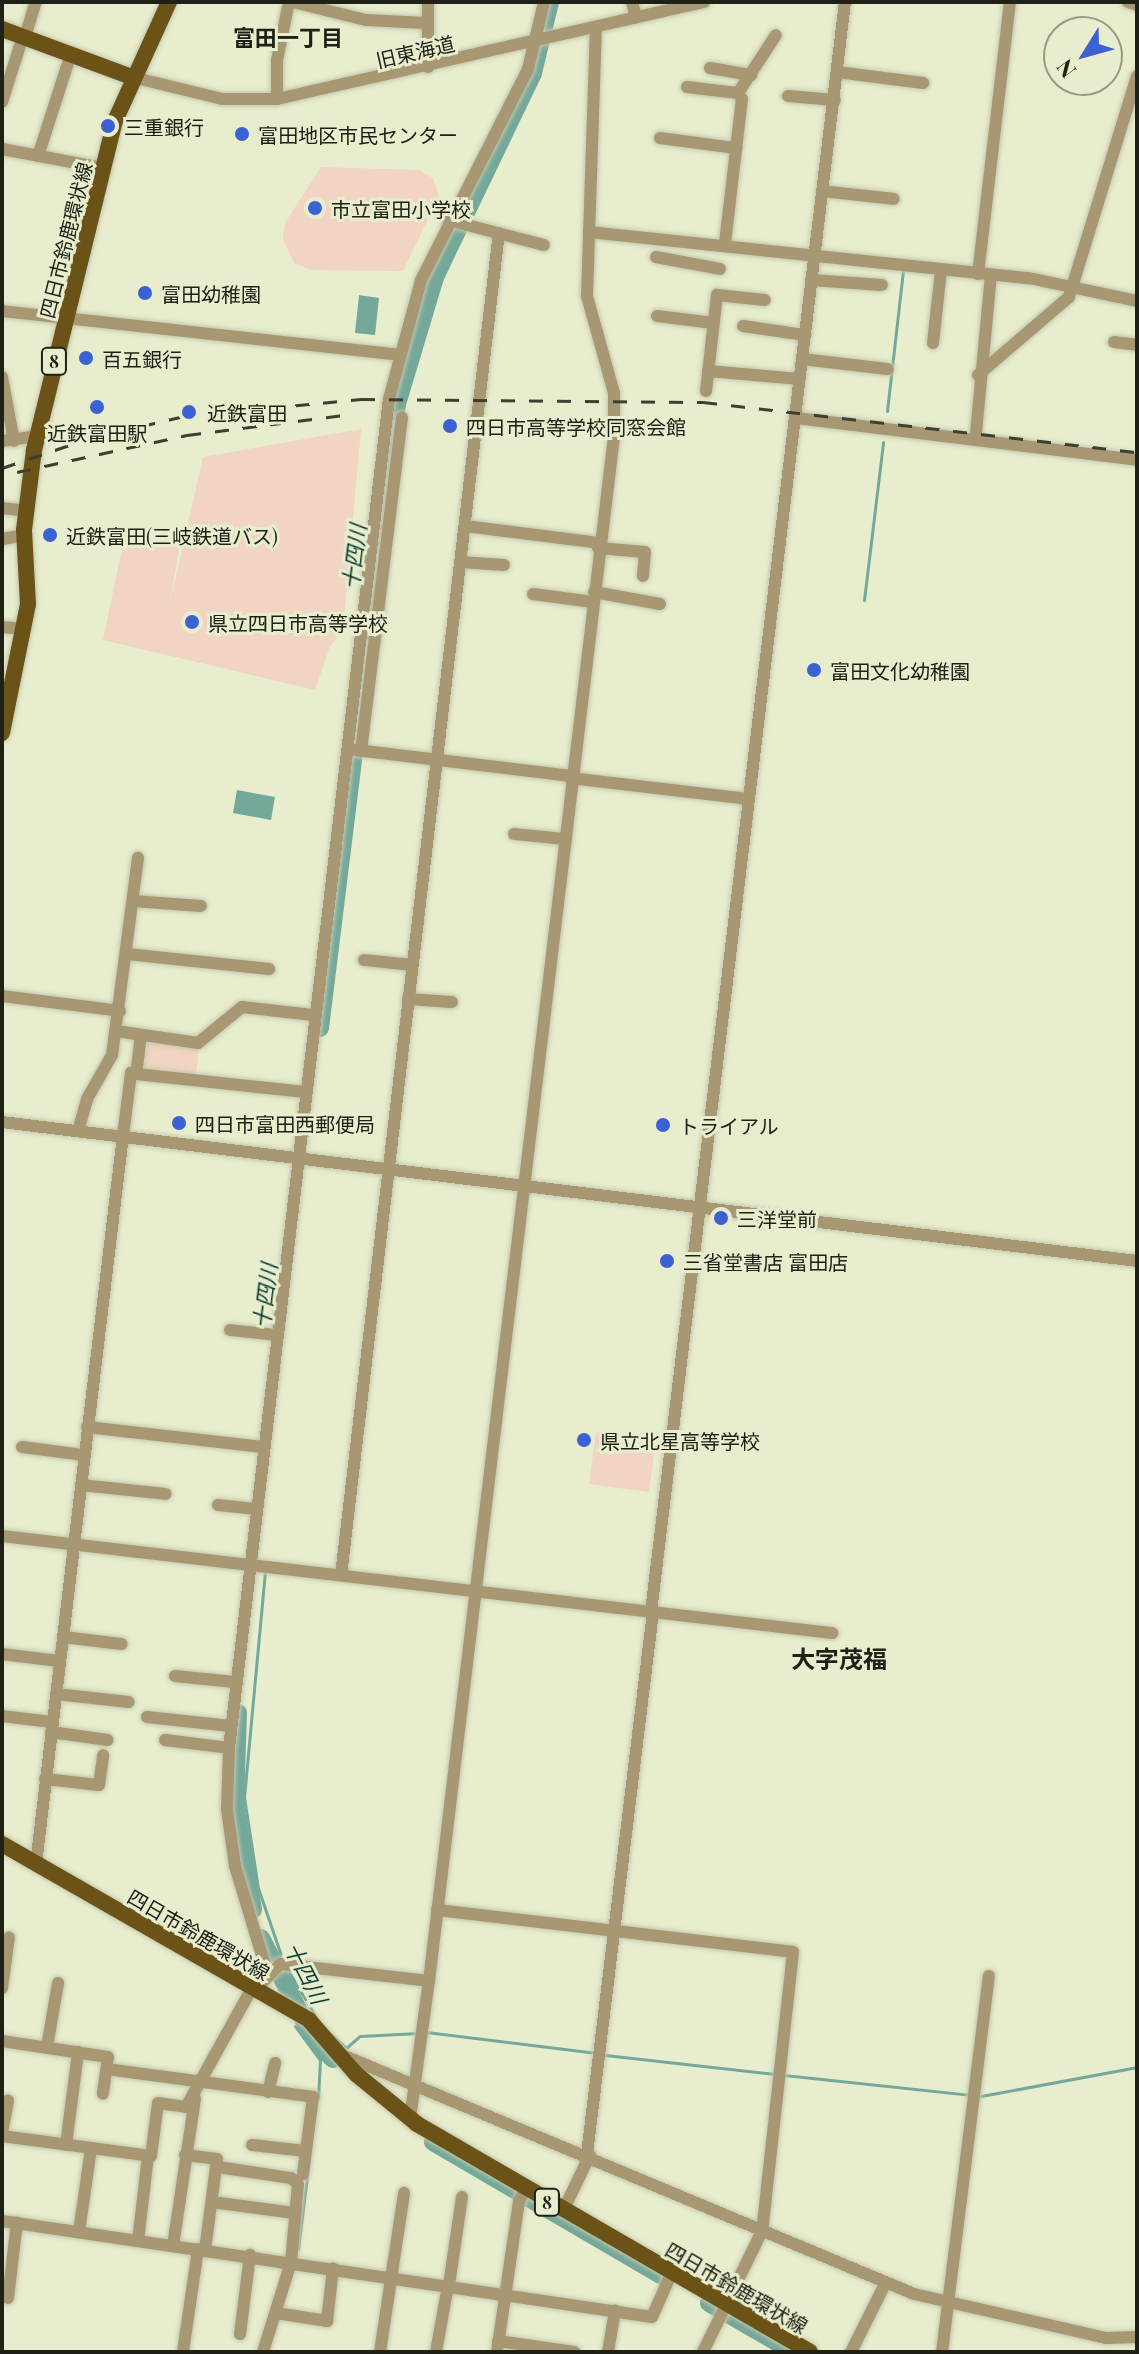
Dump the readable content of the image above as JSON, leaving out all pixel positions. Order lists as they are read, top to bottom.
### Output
{
  "streets": {
    "main road": ["四日市鈴鹿環状線", "8"],
    "street": ["旧東海道"]
  },
  "crossings": [
    ["旧東海道", "四日市鈴鹿環状線"]
  ],
  "districts": ["富田一丁目", "大字茂福"],
  "water": ["十四川"],
  "places": [
    "三重銀行",
    "富田地区市民センター",
    "市立富田小学校",
    "富田幼稚園",
    "百五銀行",
    "近鉄富田駅",
    "近鉄富田",
    "四日市高等学校同窓会館",
    "近鉄富田(三岐鉄道バス)",
    "県立四日市高等学校",
    "富田文化幼稚園",
    "四日市富田西郵便局",
    "トライアル",
    "三洋堂前",
    "三省堂書店 富田店",
    "県立北星高等学校"
  ],
  "north": "bottom left"
}
